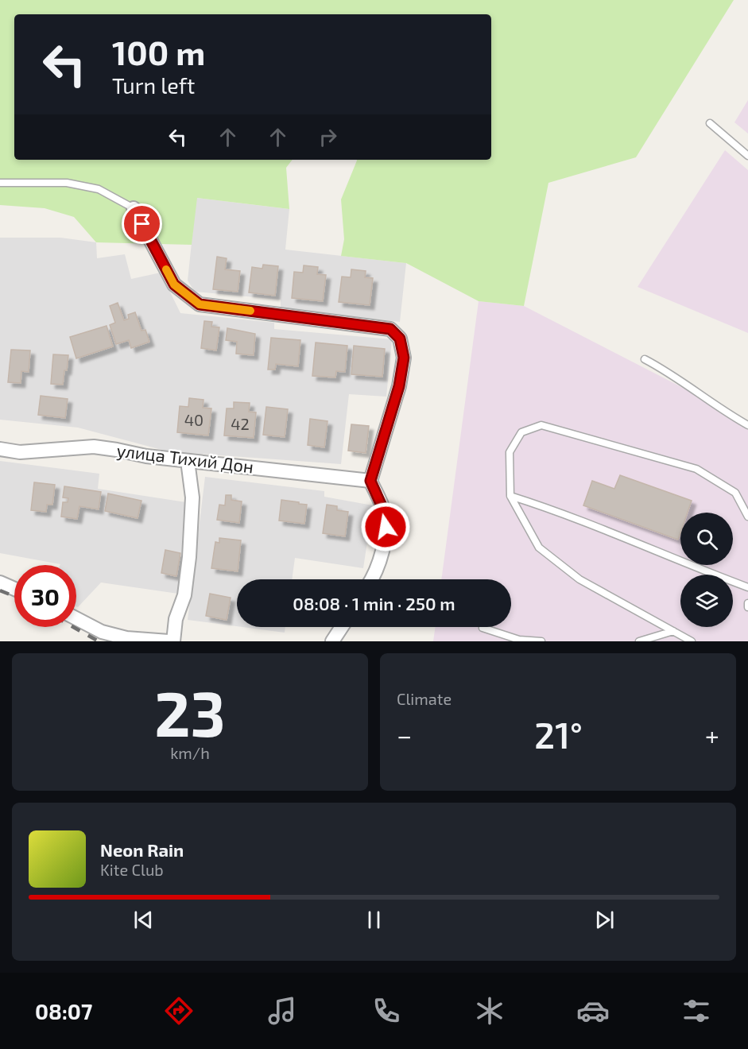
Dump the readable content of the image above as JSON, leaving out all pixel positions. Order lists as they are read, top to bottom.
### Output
{
  "streets": {
    "street": ["улица Тихий Дон"]
  },
  "house_numbers": ["40", "42"],
  "page": {
    "turn": ["100 m", "Turn left"],
    "limit": "30",
    "trip": "08:08 · 1 min · 250 m",
    "tile": [
      ["23", "km/h"],
      "Climate"
    ],
    "heat": ["−", "21°", "+"],
    "song": ["Neon Rain", "Kite Club"],
    "tabs": "08:07"
  }
}
